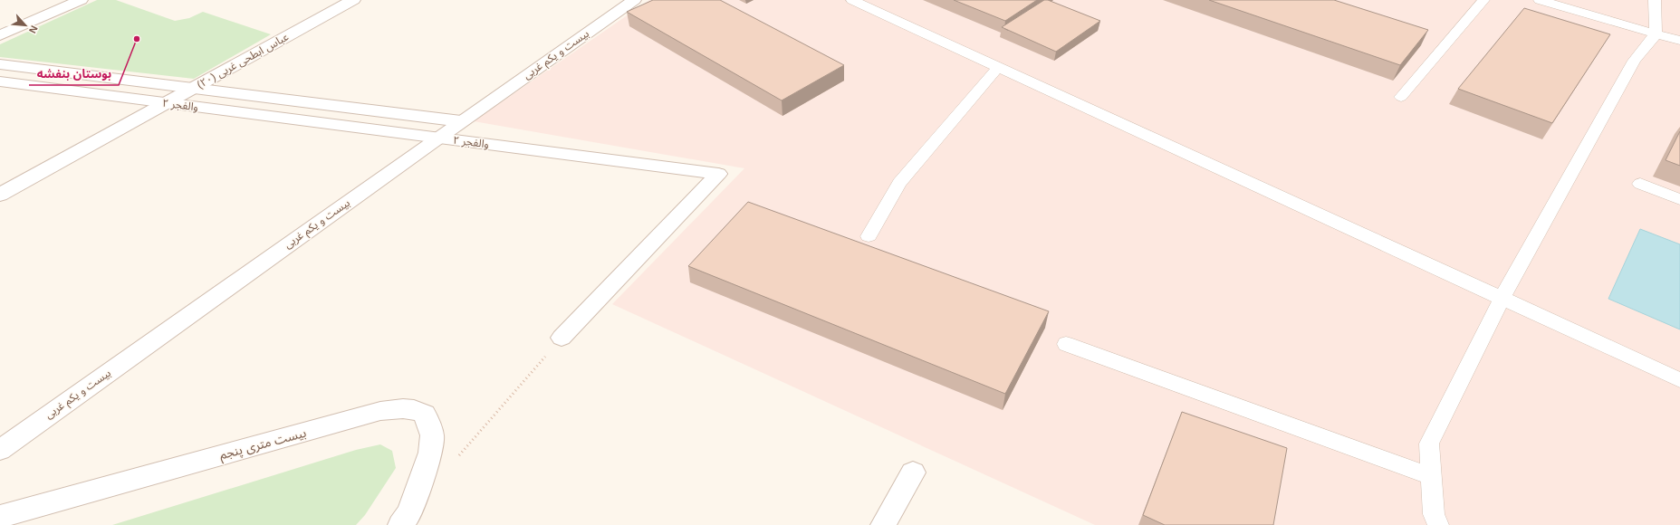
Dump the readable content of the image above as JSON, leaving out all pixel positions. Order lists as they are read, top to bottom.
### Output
{
  "streets": {
    "street": [
      "بیست و یکم غربی",
      "عباس ابطحی غربی (۲۰)",
      "والفجر ۲",
      "بیست متری پنجم"
    ]
  },
  "crossings": [
    ["بیست و یکم غربی", "والفجر ۲"],
    ["عباس ابطحی غربی (۲۰)", "والفجر ۲"]
  ],
  "places": ["بوستان بنفشه"],
  "north": "bottom right"
}
